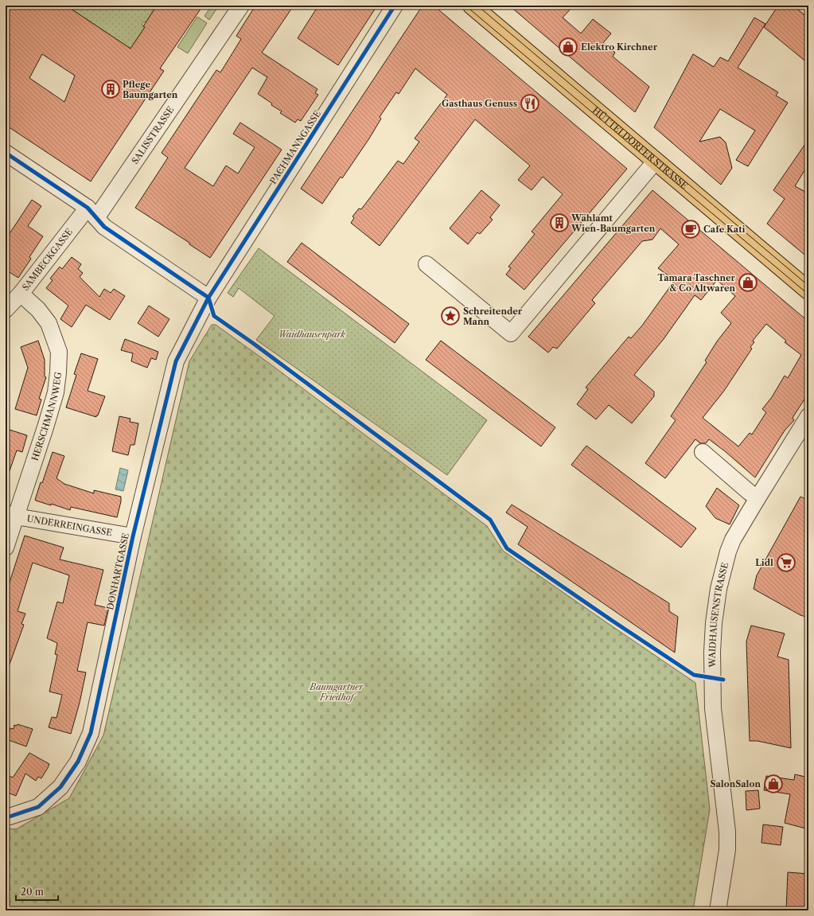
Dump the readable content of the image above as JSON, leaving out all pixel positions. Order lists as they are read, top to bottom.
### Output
{
  "streets": {
    "main road": ["HÜTTELDORFER STRASSE"],
    "street": [
      "SALISSTRASSE",
      "PACHMANNGASSE",
      "SAMBECKGASSE",
      "HERSCHMANNWEG",
      "UNDERREINGASSE",
      "DONHARTGASSE",
      "WAIDHAUSENSTRASSE"
    ]
  },
  "crossings": [
    ["SALISSTRASSE", "SAMBECKGASSE"],
    ["PACHMANNGASSE", "DONHARTGASSE"],
    ["SAMBECKGASSE", "HERSCHMANNWEG"],
    ["HERSCHMANNWEG", "UNDERREINGASSE"],
    ["UNDERREINGASSE", "DONHARTGASSE"]
  ],
  "parks": ["Waidhausenpark", "Baumgartner Friedhof"],
  "places": {
    "shop": ["Elektro Kirchner", "Tamara Taschner & Co Altwaren", "SalonSalon"],
    "building": ["Pflege Baumgarten", "Wählamt Wien-Baumgarten"],
    "restaurant": ["Gasthaus Genuss"],
    "cafe": ["Cafe Kati"],
    "place": ["Schreitender Mann"],
    "supermarket": ["Lidl"]
  },
  "scale_bar": "20 m"
}
